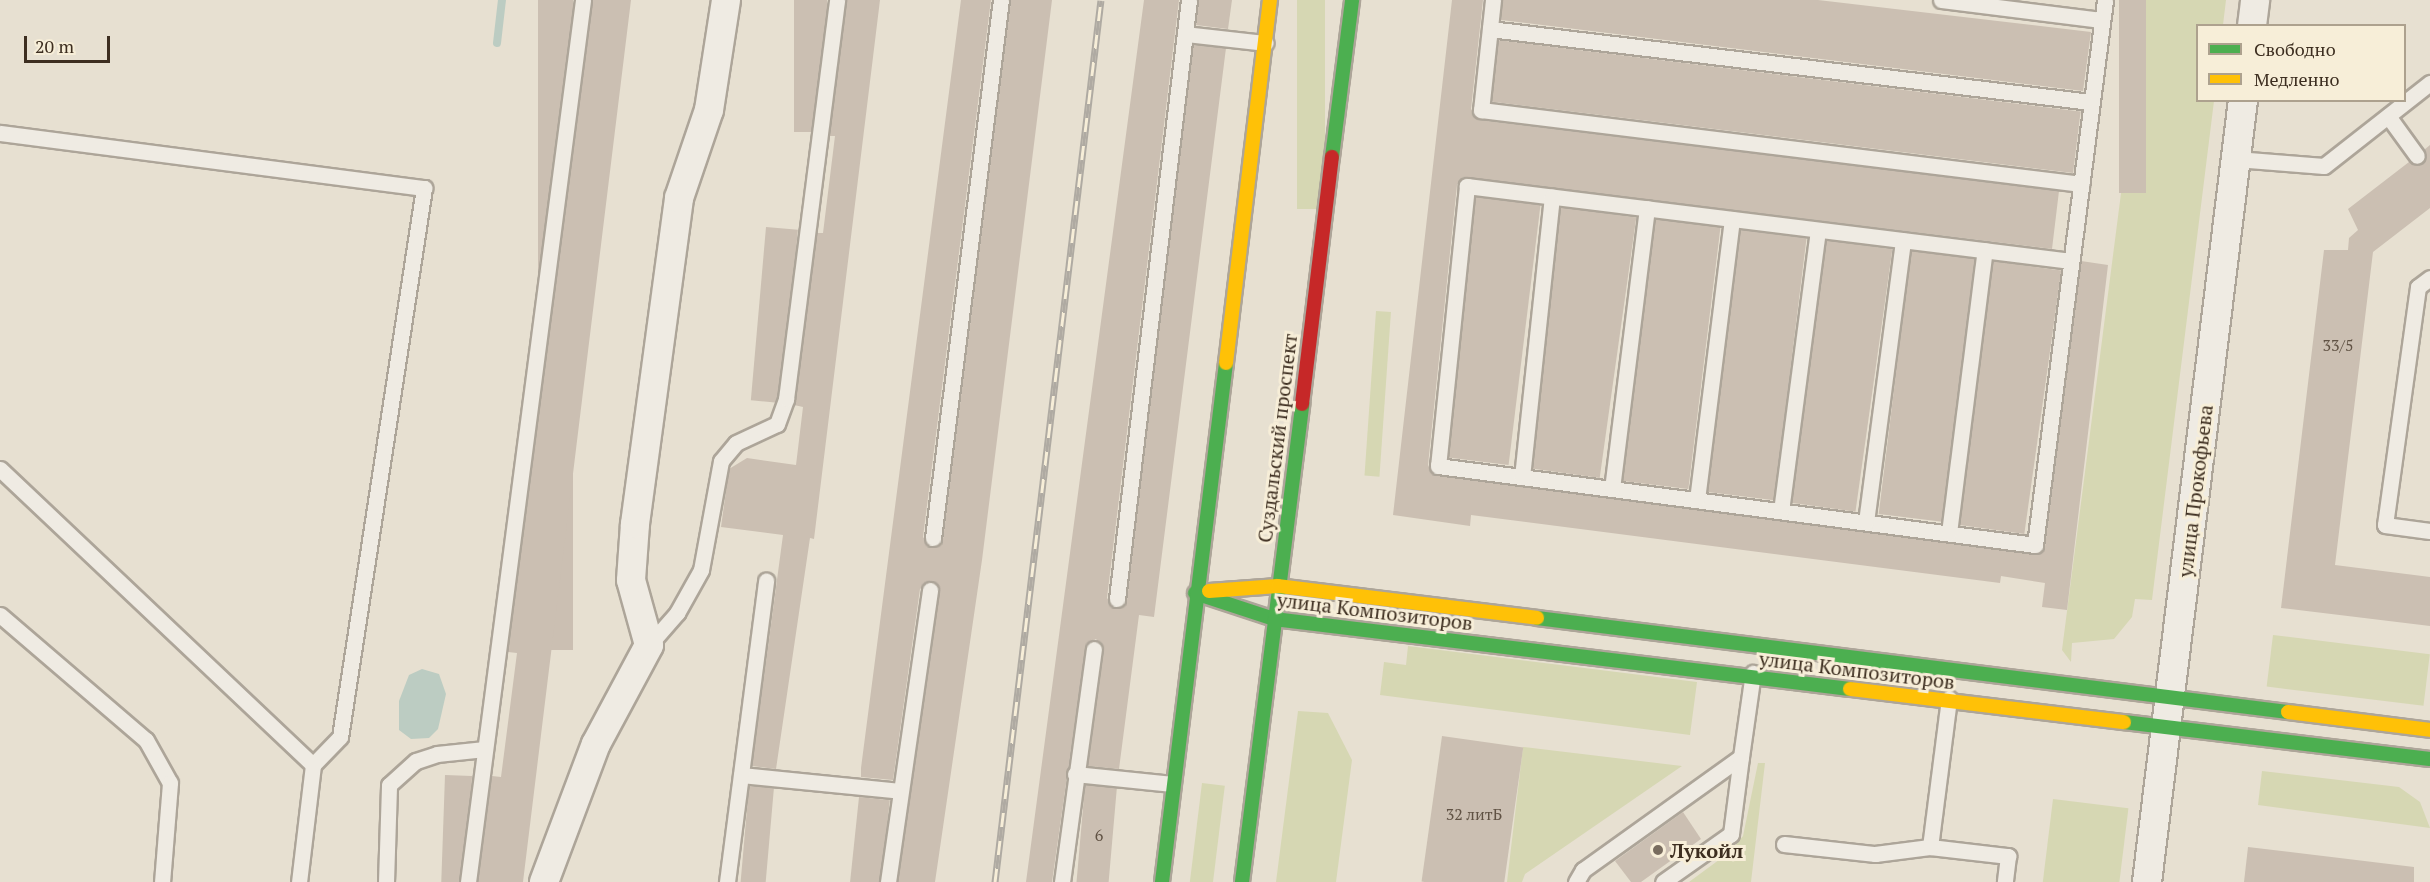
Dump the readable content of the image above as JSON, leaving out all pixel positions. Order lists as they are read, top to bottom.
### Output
{
  "streets": {
    "street": ["Суздальский проспект", "улица Прокофьева", "улица Композиторов"]
  },
  "crossings": [
    ["Суздальский проспект", "улица Композиторов"],
    ["улица Прокофьева", "улица Композиторов"]
  ],
  "places": ["Лукойл"],
  "house_numbers": ["33/5", "32 литБ", "6"],
  "legend": ["Свободно", "Медленно"],
  "scale_bar": "20 m"
}
